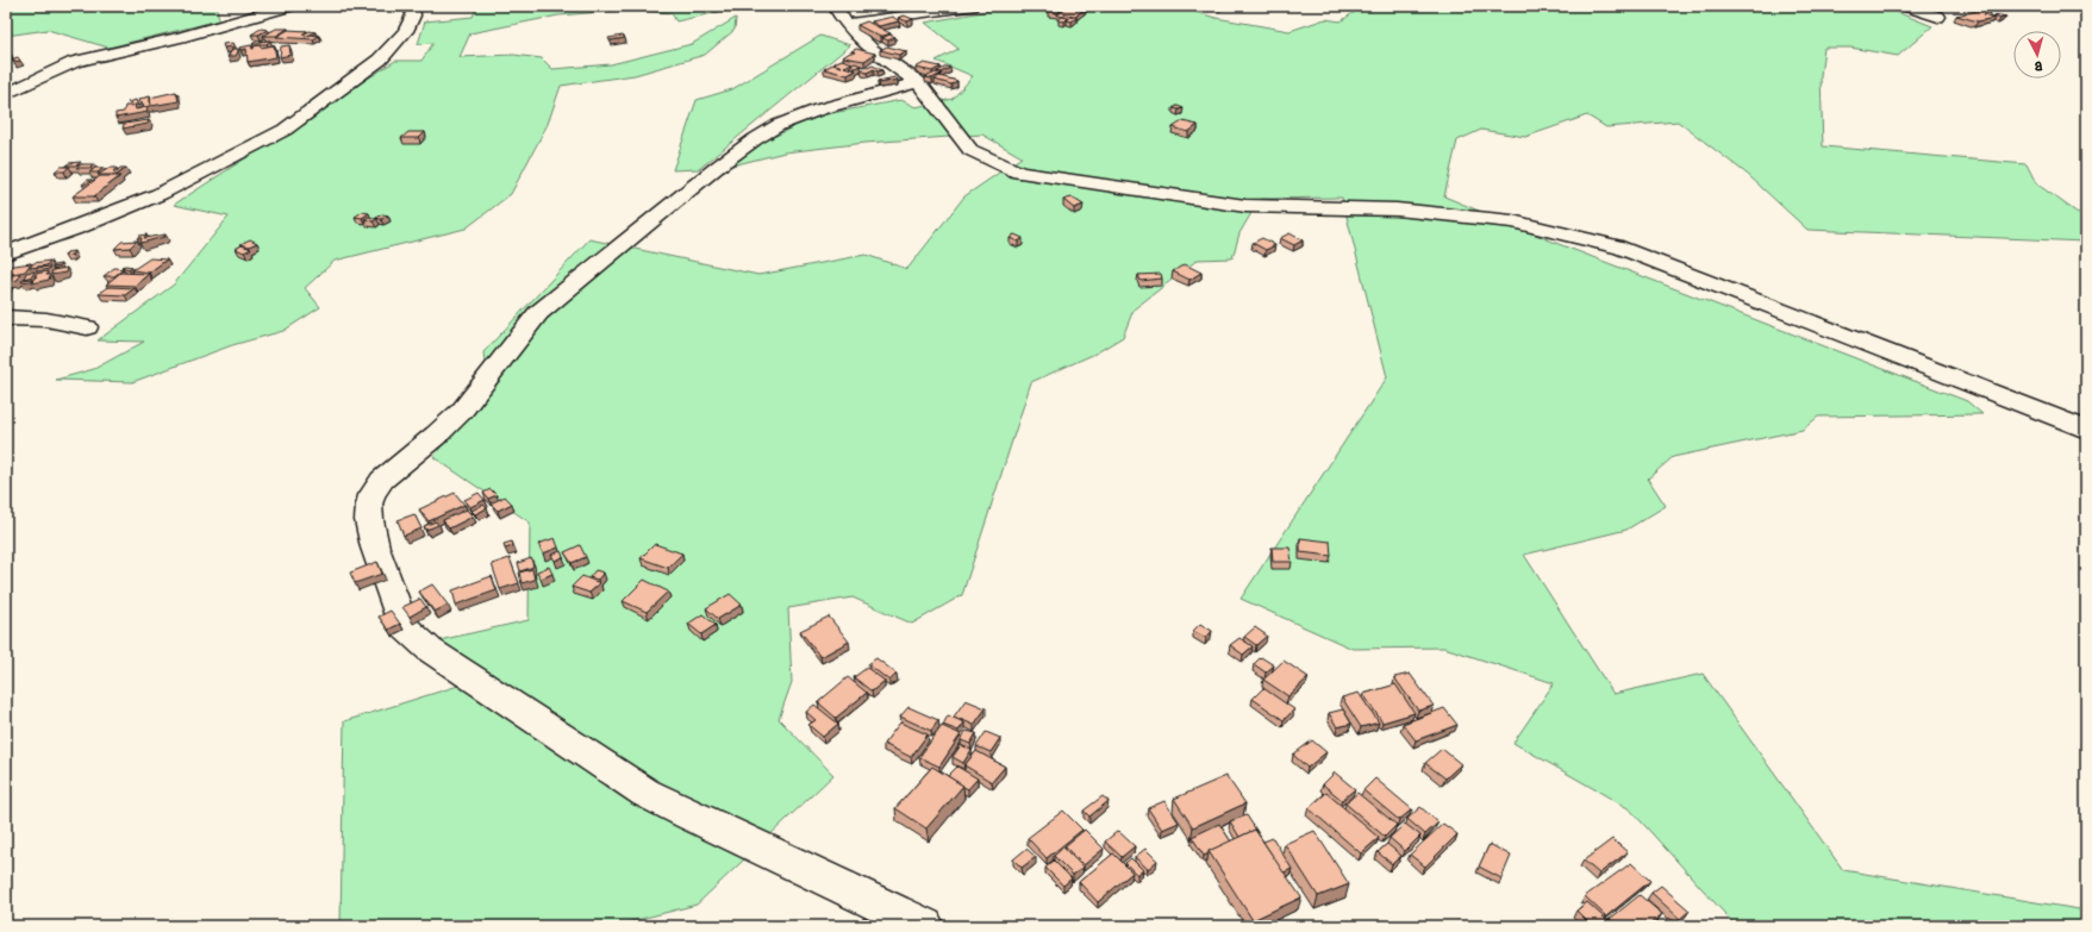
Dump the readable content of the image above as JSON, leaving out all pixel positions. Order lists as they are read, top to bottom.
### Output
{
  "north": "bottom"
}
